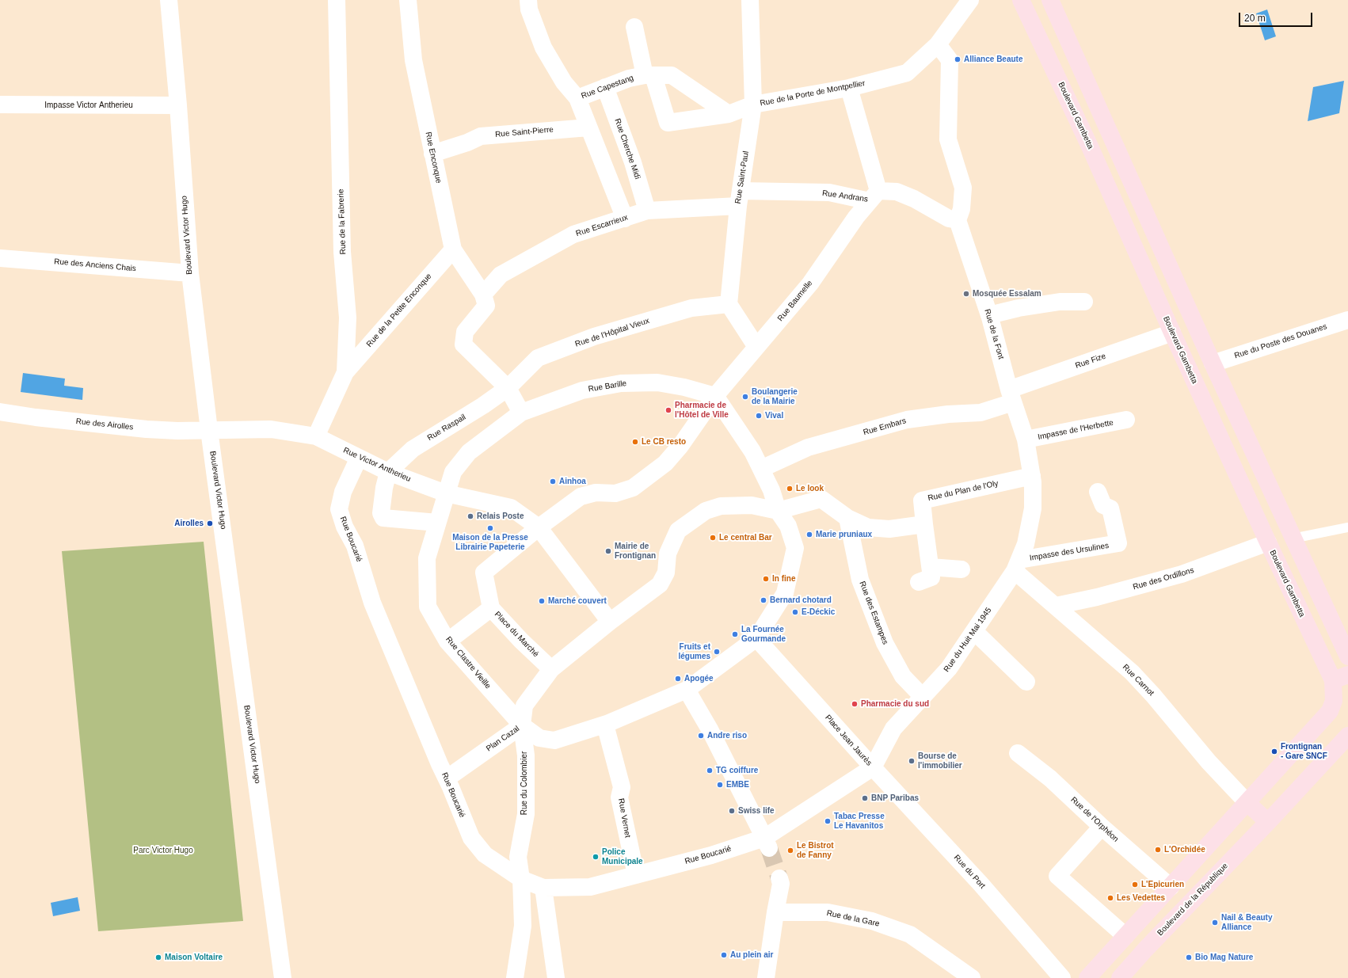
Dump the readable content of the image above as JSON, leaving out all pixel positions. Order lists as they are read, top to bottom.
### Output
{
  "streets": {
    "main road": ["Boulevard Gambetta", "Boulevard de la République"],
    "street": [
      "Rue Capestang",
      "Rue de la Porte de Montpellier",
      "Impasse Victor Antherieu",
      "Rue Saint-Pierre",
      "Rue Cherche Midi",
      "Rue Enconque",
      "Rue Saint-Paul",
      "Rue Andrans",
      "Rue de la Fabrerie",
      "Rue Escarrieux",
      "Boulevard Victor Hugo",
      "Rue des Anciens Chais",
      "Rue Baumelle",
      "Rue de la Petite Enconque",
      "Rue de l'Hôpital Vieux",
      "Rue de la Font",
      "Rue du Poste des Douanes",
      "Rue Fize",
      "Rue Barille",
      "Rue des Airolles",
      "Rue Embars",
      "Rue Raspail",
      "Impasse de l'Herbette",
      "Rue Victor Antherieu",
      "Rue du Plan de l'Oly",
      "Rue Boucarié",
      "Impasse des Ursulines",
      "Rue des Ordillons",
      "Rue des Estampes",
      "Place du Marché",
      "Rue du Huit Mai 1945",
      "Rue Clastre Vieille",
      "Rue Carnot",
      "Plan Cazal",
      "Place Jean Jaurès",
      "Rue du Colombier",
      "Rue Vernet",
      "Rue de l'Orphéon",
      "Rue du Port",
      "Rue de la Gare"
    ]
  },
  "crossings": [
    ["Rue Capestang", "Rue Cherche Midi"],
    ["Rue de la Porte de Montpellier", "Rue Saint-Paul"],
    ["Impasse Victor Antherieu", "Boulevard Victor Hugo"],
    ["Boulevard Gambetta", "Rue Fize"],
    ["Boulevard Gambetta", "Rue des Ordillons"],
    ["Boulevard Gambetta", "Rue Carnot"],
    ["Rue Saint-Pierre", "Rue Enconque"],
    ["Rue Cherche Midi", "Rue Escarrieux"],
    ["Rue Enconque", "Rue Escarrieux"],
    ["Rue Enconque", "Rue de la Petite Enconque"],
    ["Rue Saint-Paul", "Rue Andrans"],
    ["Rue Saint-Paul", "Rue Escarrieux"],
    ["Rue Saint-Paul", "Rue de l'Hôpital Vieux"],
    ["Rue Andrans", "Rue Escarrieux"],
    ["Rue Andrans", "Rue Baumelle"],
    ["Rue Andrans", "Rue de la Font"],
    ["Rue de la Fabrerie", "Rue de la Petite Enconque"],
    ["Rue de la Fabrerie", "Rue Victor Antherieu"],
    ["Rue Escarrieux", "Rue de l'Hôpital Vieux"],
    ["Rue Escarrieux", "Rue Raspail"],
    ["Boulevard Victor Hugo", "Rue des Anciens Chais"],
    ["Boulevard Victor Hugo", "Rue des Airolles"],
    ["Boulevard Victor Hugo", "Rue Victor Antherieu"],
    ["Rue Baumelle", "Rue Barille"],
    ["Rue Baumelle", "Rue Victor Antherieu"],
    ["Rue Baumelle", "Place du Marché"],
    ["Rue de l'Hôpital Vieux", "Rue Raspail"],
    ["Rue de la Font", "Rue Fize"],
    ["Rue de la Font", "Rue Embars"],
    ["Rue de la Font", "Impasse de l'Herbette"],
    ["Rue de la Font", "Rue du Plan de l'Oly"],
    ["Rue de la Font", "Impasse des Ursulines"],
    ["Rue de la Font", "Rue du Huit Mai 1945"],
    ["Rue de la Font", "Rue Carnot"],
    ["Rue Fize", "Rue Embars"],
    ["Rue Barille", "Rue Clastre Vieille"],
    ["Rue des Airolles", "Rue Victor Antherieu"],
    ["Rue Raspail", "Rue Victor Antherieu"],
    ["Rue Victor Antherieu", "Rue Boucarié"],
    ["Rue Victor Antherieu", "Place du Marché"],
    ["Rue Victor Antherieu", "Rue Clastre Vieille"],
    ["Rue Boucarié", "Plan Cazal"],
    ["Rue Boucarié", "Place Jean Jaurès"],
    ["Rue Boucarié", "Rue du Colombier"],
    ["Rue Boucarié", "Rue Vernet"],
    ["Impasse des Ursulines", "Rue du Huit Mai 1945"],
    ["Impasse des Ursulines", "Rue Carnot"],
    ["Rue des Ordillons", "Rue Carnot"],
    ["Rue des Estampes", "Rue du Huit Mai 1945"],
    ["Place du Marché", "Plan Cazal"],
    ["Rue du Huit Mai 1945", "Rue Carnot"],
    ["Rue du Huit Mai 1945", "Place Jean Jaurès"],
    ["Rue du Huit Mai 1945", "Rue du Port"],
    ["Rue Clastre Vieille", "Plan Cazal"],
    ["Rue Clastre Vieille", "Rue du Colombier"],
    ["Rue Clastre Vieille", "Rue Vernet"],
    ["Plan Cazal", "Rue du Colombier"],
    ["Place Jean Jaurès", "Rue du Port"]
  ],
  "parks": ["Parc Victor Hugo"],
  "places": [
    "Alliance Beaute",
    "Mosquée Essalam",
    "Boulangerie de la Mairie",
    "Pharmacie de l'Hôtel de Ville",
    "Vival",
    "Le CB resto",
    "Ainhoa",
    "Le look",
    "Relais Poste",
    "Airolles",
    "Maison de la Presse Librairie Papeterie",
    "Marie pruniaux",
    "Le central Bar",
    "Mairie de Frontignan",
    "In fine",
    "Bernard chotard",
    "Marché couvert",
    "E-Déckic",
    "La Fournée Gourmande",
    "Fruits et légumes",
    "Apogée",
    "Pharmacie du sud",
    "Andre riso",
    "Frontignan - Gare SNCF",
    "Bourse de l'immobilier",
    "TG coiffure",
    "EMBE",
    "BNP Paribas",
    "Swiss life",
    "Tabac Presse Le Havanitos",
    "L'Orchidée",
    "Le Bistrot de Fanny",
    "Police Municipale",
    "L'Epicurien",
    "Les Vedettes",
    "Nail & Beauty Alliance",
    "Au plein air",
    "Maison Voltaire",
    "Bio Mag Nature"
  ],
  "scale_bar": "20 m"
}
